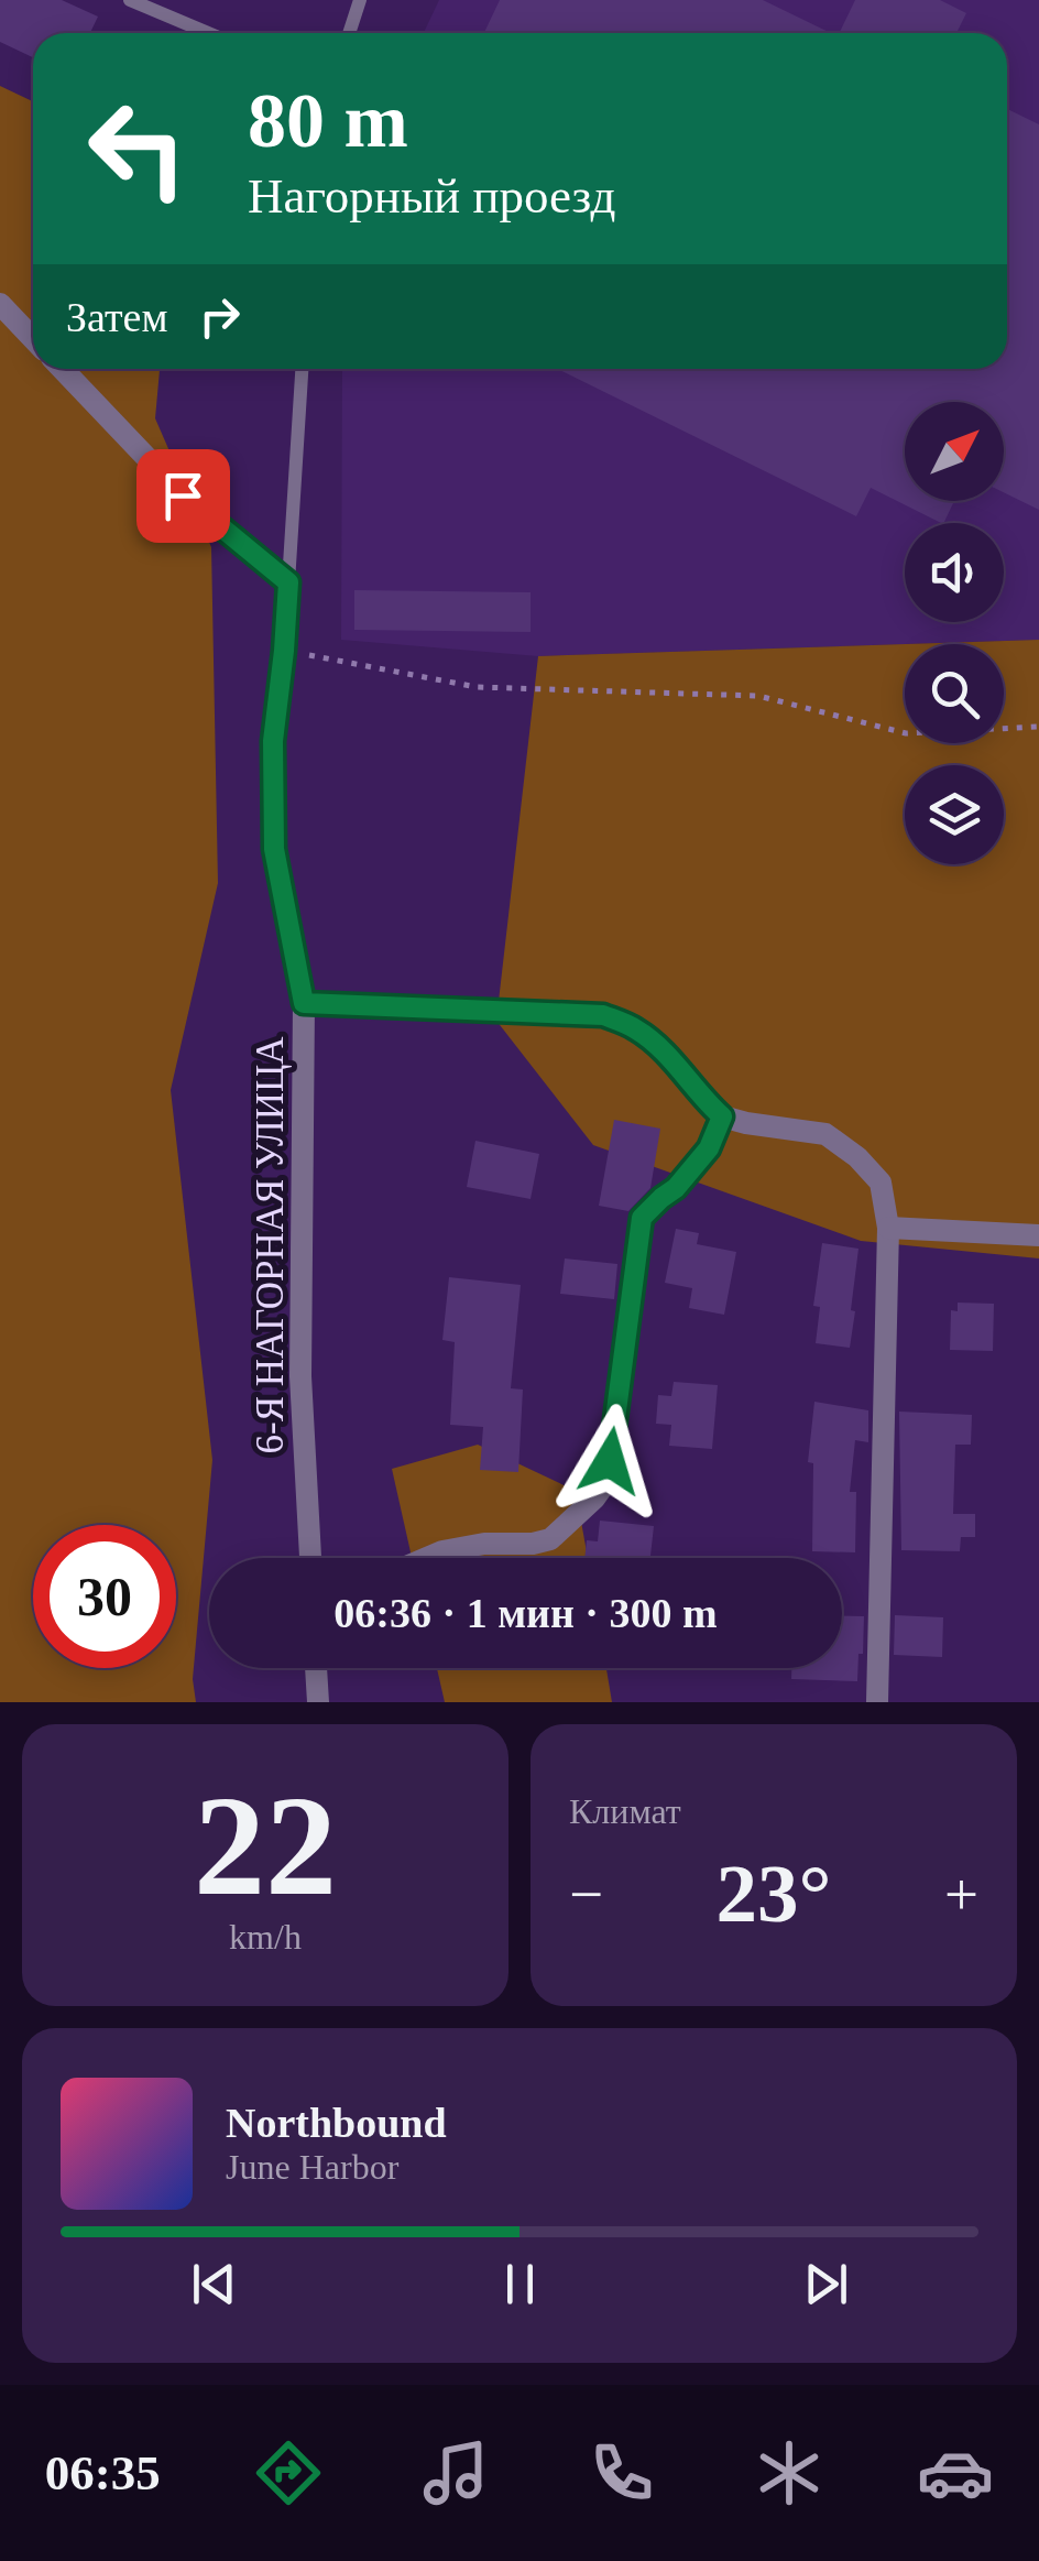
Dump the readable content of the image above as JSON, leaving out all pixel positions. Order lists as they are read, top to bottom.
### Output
{
  "streets": {
    "street": ["6-Я НАГОРНАЯ УЛИЦА"]
  },
  "north": "top right",
  "page": {
    "turn": ["80 m", "Нагорный проезд"],
    "then": "Затем",
    "limit": "30",
    "trip": "06:36 · 1 мин · 300 m",
    "tile": [
      ["22", "km/h"],
      "Климат"
    ],
    "heat": ["−", "23°", "+"],
    "song": ["Northbound", "June Harbor"],
    "tabs": "06:35"
  }
}
